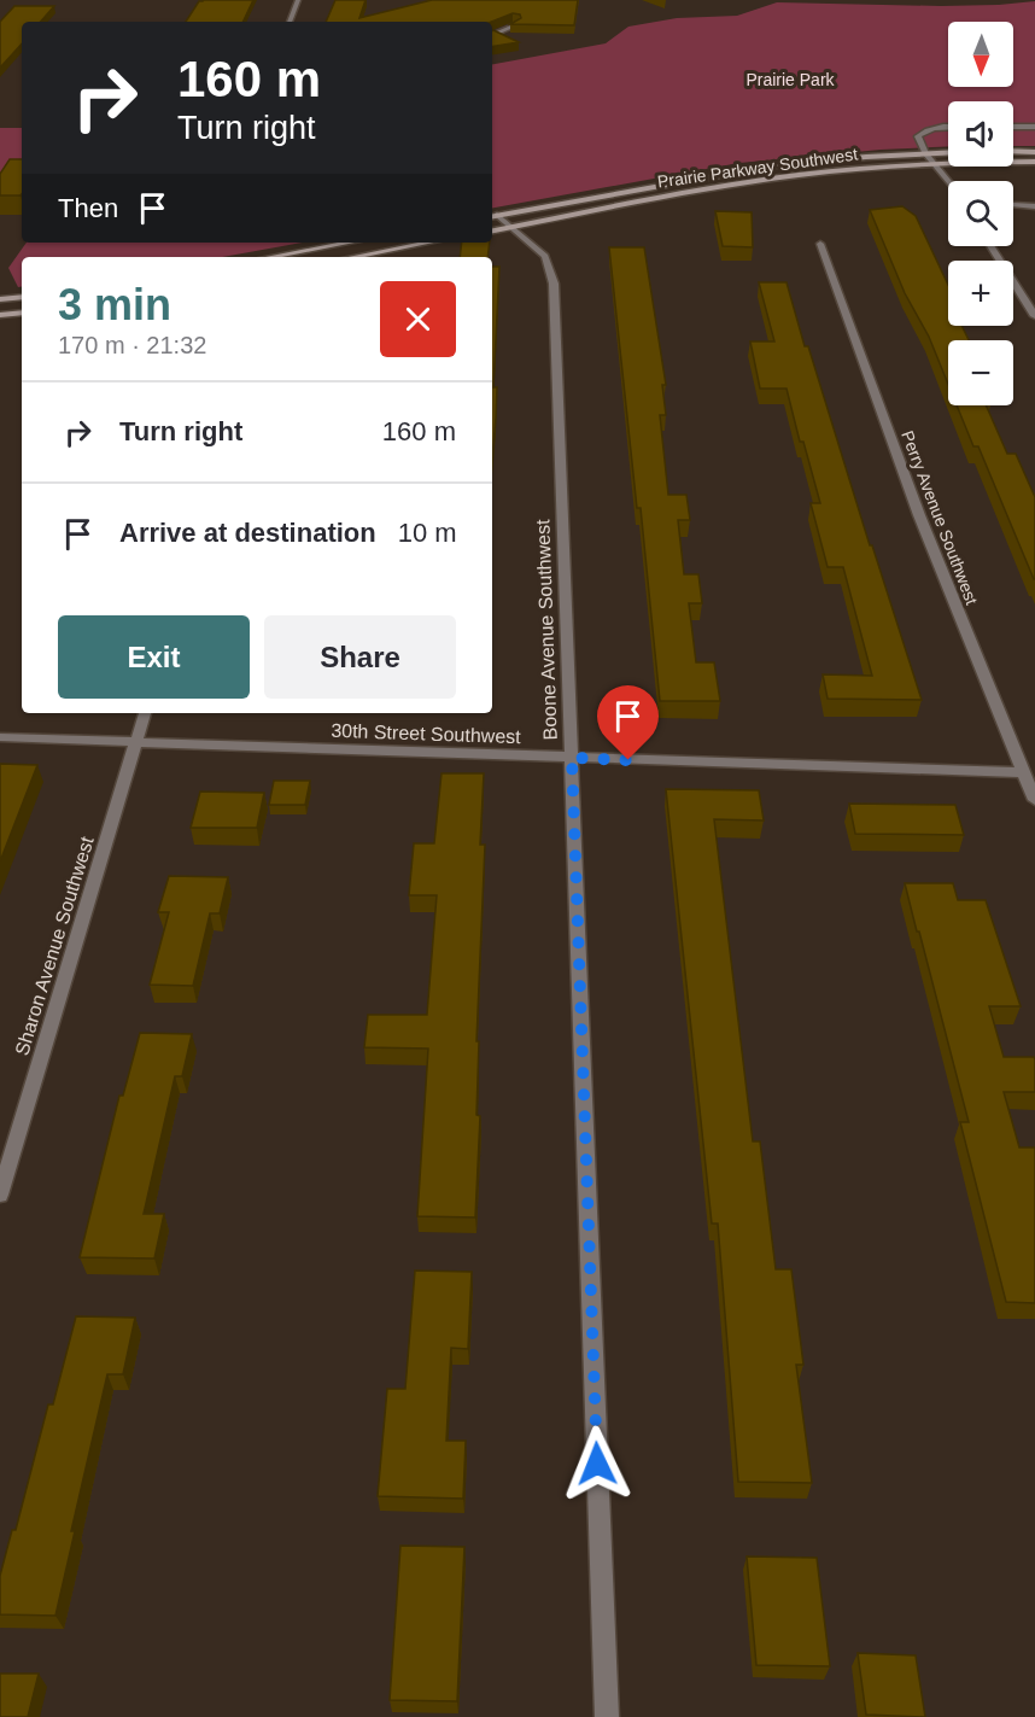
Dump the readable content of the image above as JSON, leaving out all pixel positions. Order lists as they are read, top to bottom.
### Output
{
  "streets": {
    "street": [
      "Prairie Parkway Southwest",
      "Perry Avenue Southwest",
      "Boone Avenue Southwest",
      "30th Street Southwest",
      "Sharon Avenue Southwest"
    ]
  },
  "crossings": [
    ["Prairie Parkway Southwest", "Boone Avenue Southwest"],
    ["Perry Avenue Southwest", "30th Street Southwest"],
    ["Boone Avenue Southwest", "30th Street Southwest"],
    ["30th Street Southwest", "Sharon Avenue Southwest"]
  ],
  "parks": ["Prairie Park"],
  "north": "bottom",
  "page": {
    "map_buttons": ["+", "−"],
    "turn": ["160 m", "Turn right"],
    "then": "Then",
    "heading": ["3 min", "170 m · 21:32"],
    "list": [
      {
        "name": "Turn right",
        "value": "160 m"
      },
      {
        "name": "Arrive at destination",
        "value": "10 m"
      }
    ],
    "buttons": ["Exit", "Share"]
  }
}
